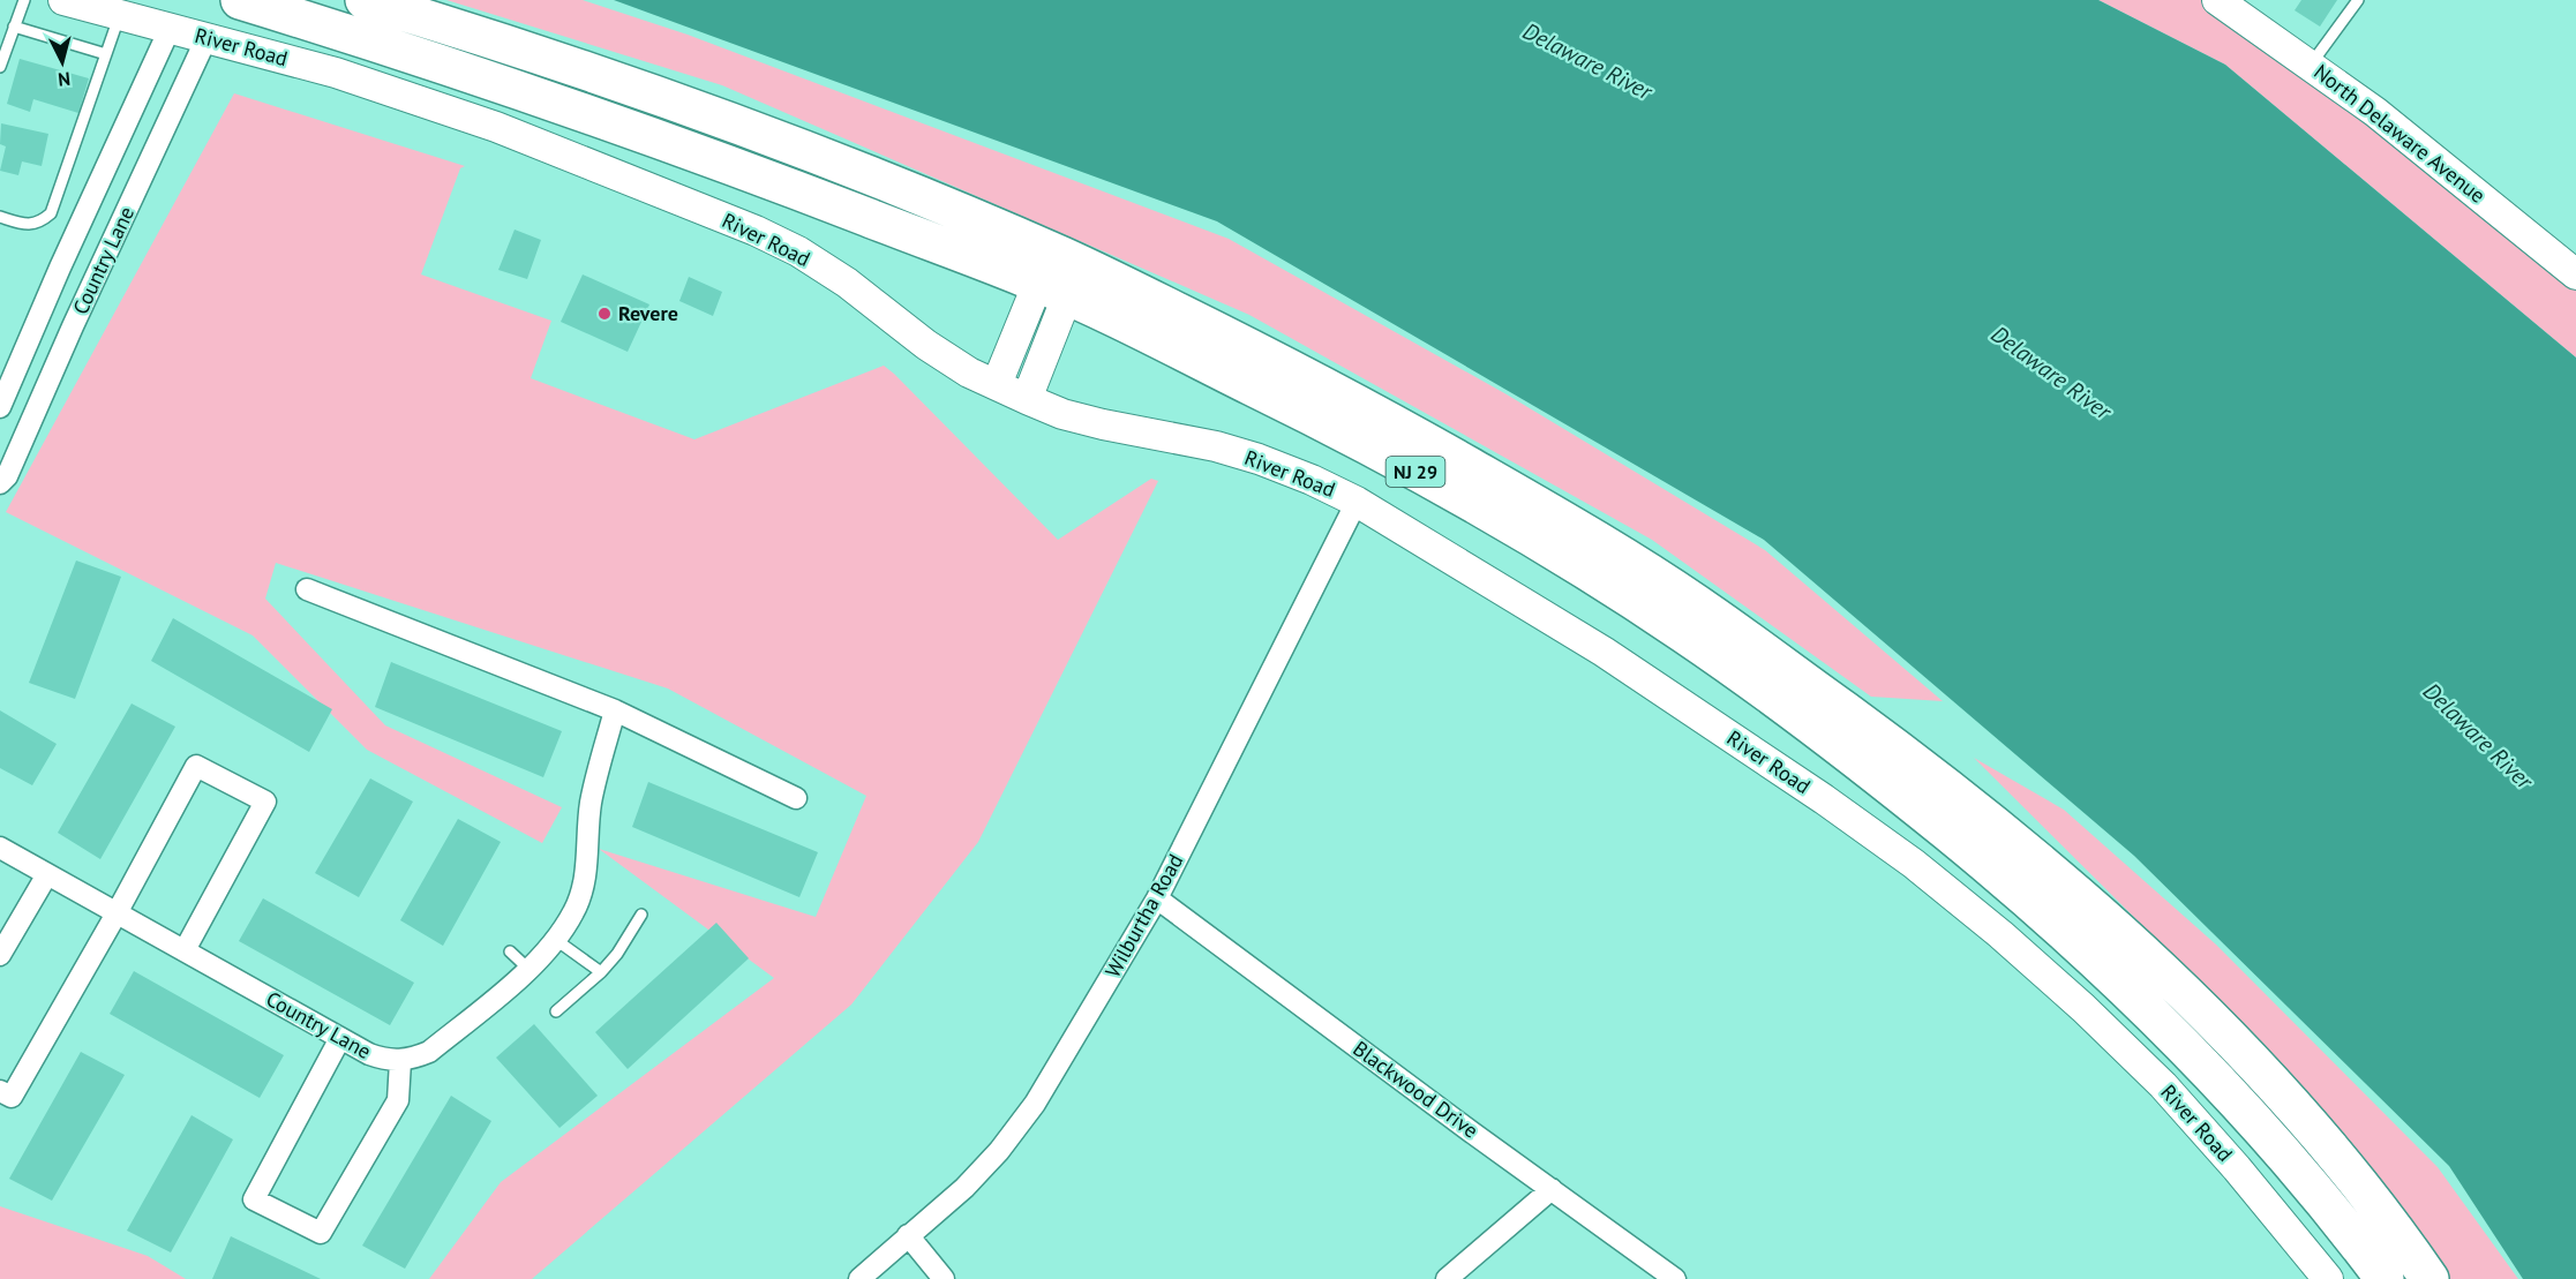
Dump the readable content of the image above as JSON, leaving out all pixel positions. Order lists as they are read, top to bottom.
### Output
{
  "streets": {
    "highway": ["River Road", "NJ 29"],
    "street": [
      "North Delaware Avenue",
      "Country Lane",
      "Wilburtha Road",
      "Blackwood Drive"
    ]
  },
  "crossings": [
    ["River Road", "Country Lane"],
    ["River Road", "Wilburtha Road"],
    ["Wilburtha Road", "Blackwood Drive"]
  ],
  "water": ["Delaware River"],
  "places": ["Revere"],
  "north": "bottom"
}
